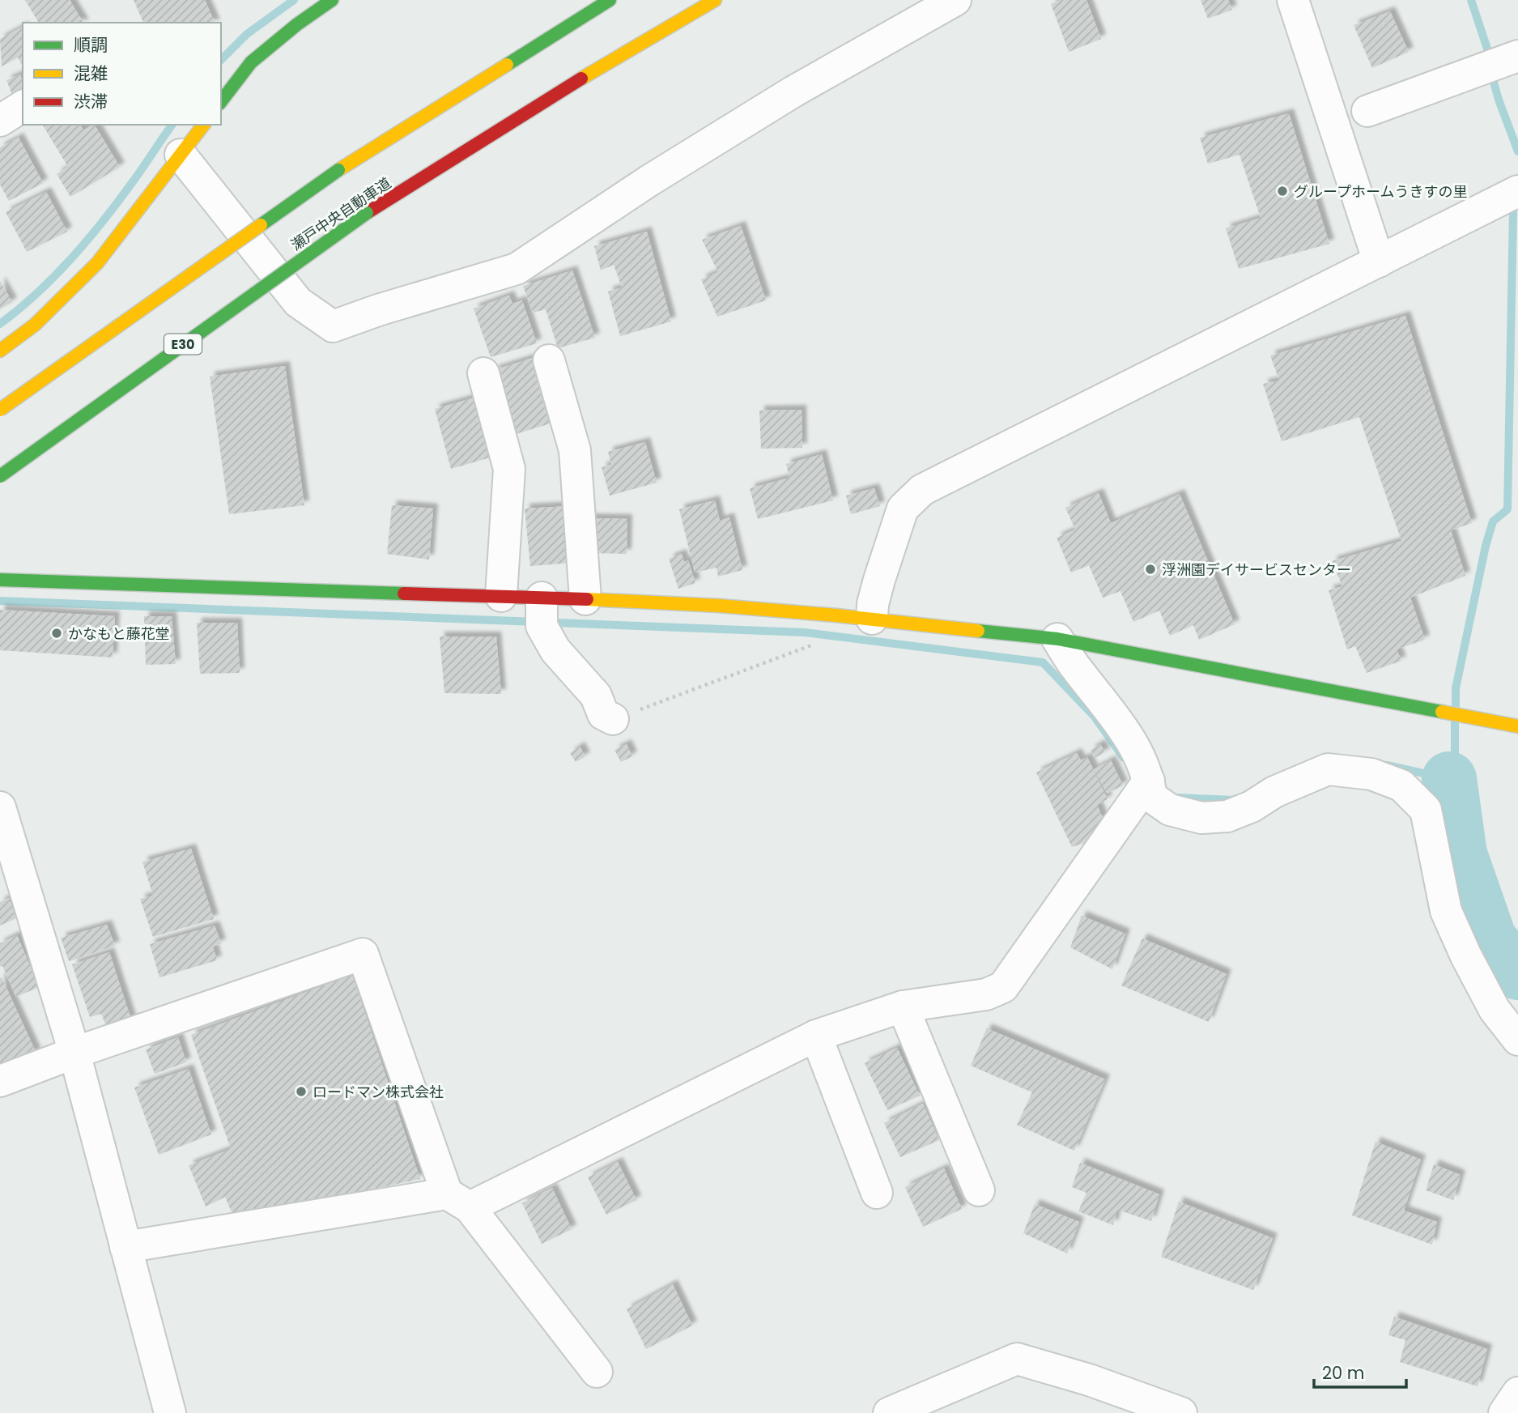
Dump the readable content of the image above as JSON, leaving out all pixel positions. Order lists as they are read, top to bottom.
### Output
{
  "streets": {
    "main road": ["瀬戸中央自動車道", "E30"]
  },
  "places": [
    "グループホームうきすの里",
    "浮洲園デイサービスセンター",
    "かなもと藤花堂",
    "ロードマン株式会社"
  ],
  "legend": ["順調", "混雑", "渋滞"],
  "scale_bar": "20 m"
}
